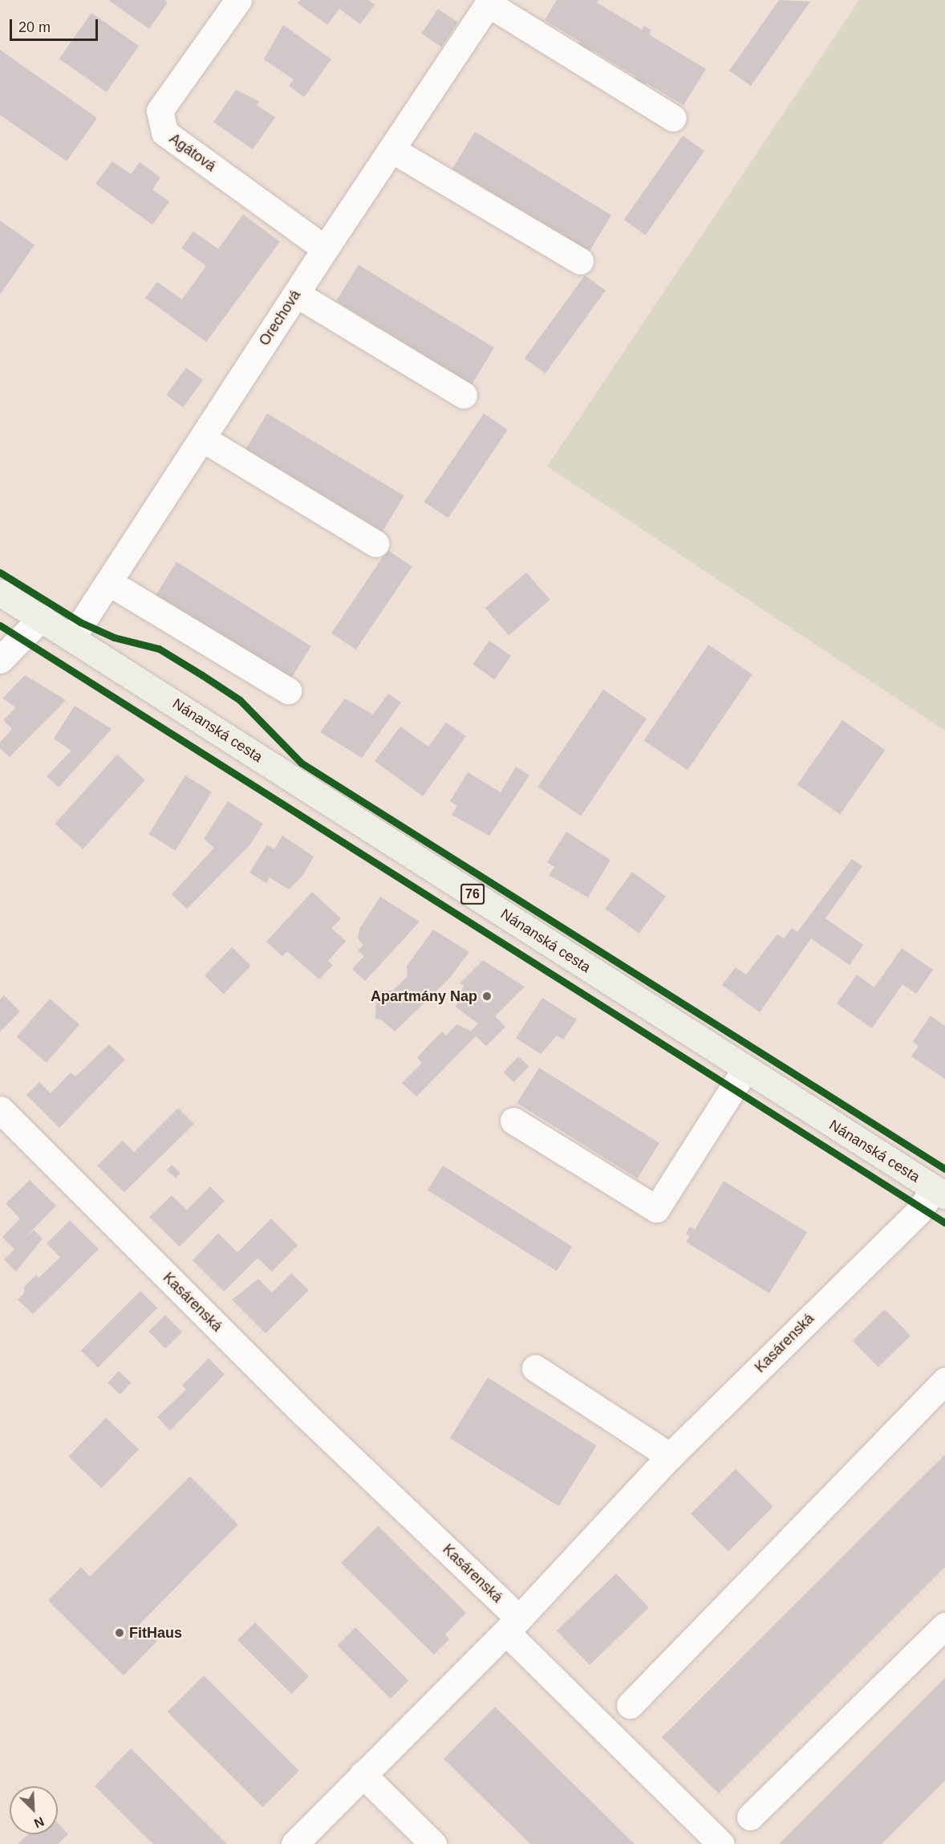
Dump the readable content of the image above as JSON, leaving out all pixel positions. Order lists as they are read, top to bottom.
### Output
{
  "streets": {
    "main road": ["Nánanská cesta", "76"],
    "street": ["Agátová", "Orechová", "Kasárenská"]
  },
  "crossings": [
    ["Agátová", "Orechová"],
    ["Orechová", "Nánanská cesta"],
    ["Nánanská cesta", "Kasárenská"]
  ],
  "places": ["Apartmány Nap", "FitHaus"],
  "scale_bar": "20 m",
  "north": "bottom right"
}
